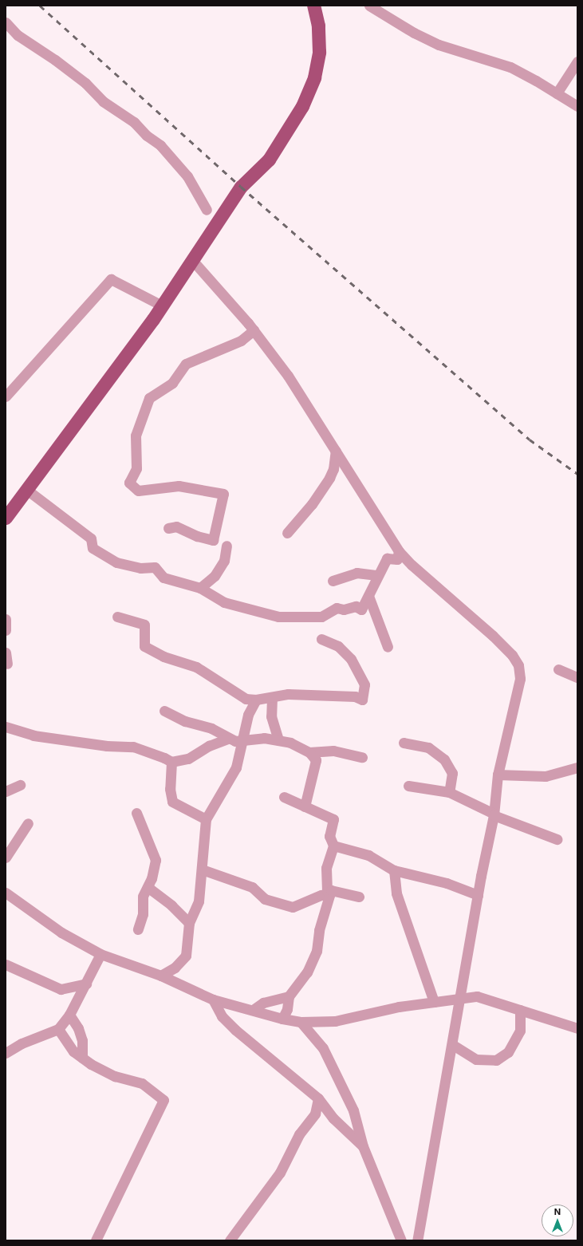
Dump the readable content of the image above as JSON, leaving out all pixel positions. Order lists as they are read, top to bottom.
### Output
{
  "north": "top"
}
